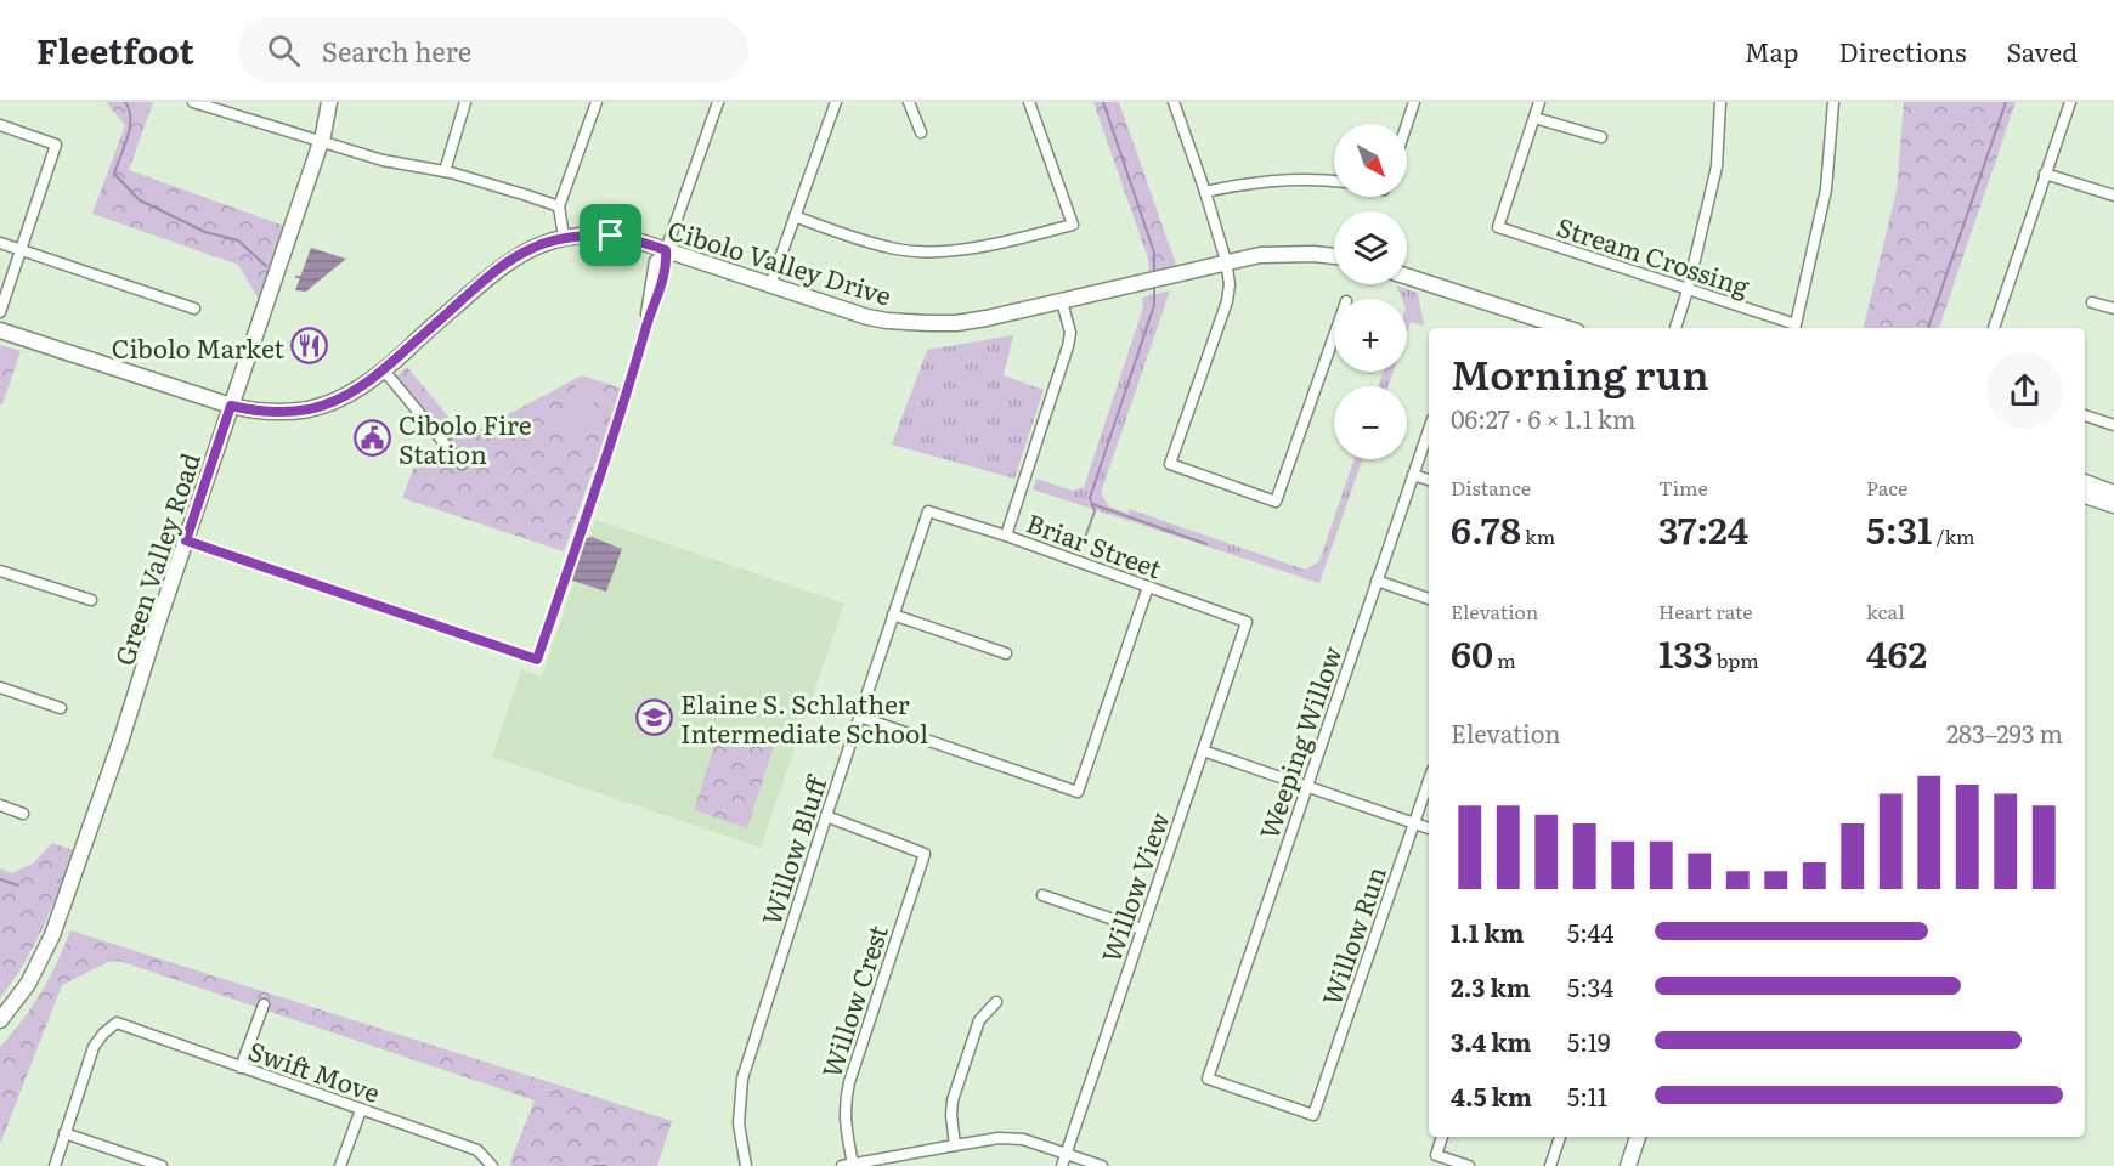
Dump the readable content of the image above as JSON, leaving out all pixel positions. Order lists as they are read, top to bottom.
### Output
{
  "streets": {
    "main road": ["Cibolo Valley Drive", "Green Valley Road"],
    "street": [
      "Stream Crossing",
      "Briar Street",
      "Weeping Willow",
      "Willow Bluff",
      "Willow View",
      "Willow Run",
      "Willow Crest",
      "Swift Move"
    ]
  },
  "crossings": [
    ["Cibolo Valley Drive", "Green Valley Road"],
    ["Briar Street", "Willow Bluff"],
    ["Briar Street", "Willow View"],
    ["Weeping Willow", "Willow Run"],
    ["Willow Bluff", "Willow Crest"]
  ],
  "places": {
    "restaurant": ["Cibolo Market"],
    "public building": ["Cibolo Fire Station"],
    "school or university": ["Elaine S. Schlather Intermediate School"]
  },
  "north": "bottom right",
  "page": {
    "header": "Fleetfoot",
    "search": "Search here",
    "nav": ["Map", "Directions", "Saved"],
    "map_buttons": ["+", "−"],
    "heading": ["Morning run", "06:27 · 6 × 1.1 km"],
    "stats": [
      ["Distance", "6.78 km"],
      ["Time", "37:24"],
      ["Pace", "5:31 /km"],
      ["Elevation", "60 m"],
      ["Heart rate", "133 bpm"],
      ["kcal", "462"]
    ],
    "chart": ["Elevation", "283–293 m"],
    "list": [
      {
        "name": "1.1 km",
        "note": "5:44"
      },
      {
        "name": "2.3 km",
        "note": "5:34"
      },
      {
        "name": "3.4 km",
        "note": "5:19"
      },
      {
        "name": "4.5 km",
        "note": "5:11"
      }
    ]
  }
}
